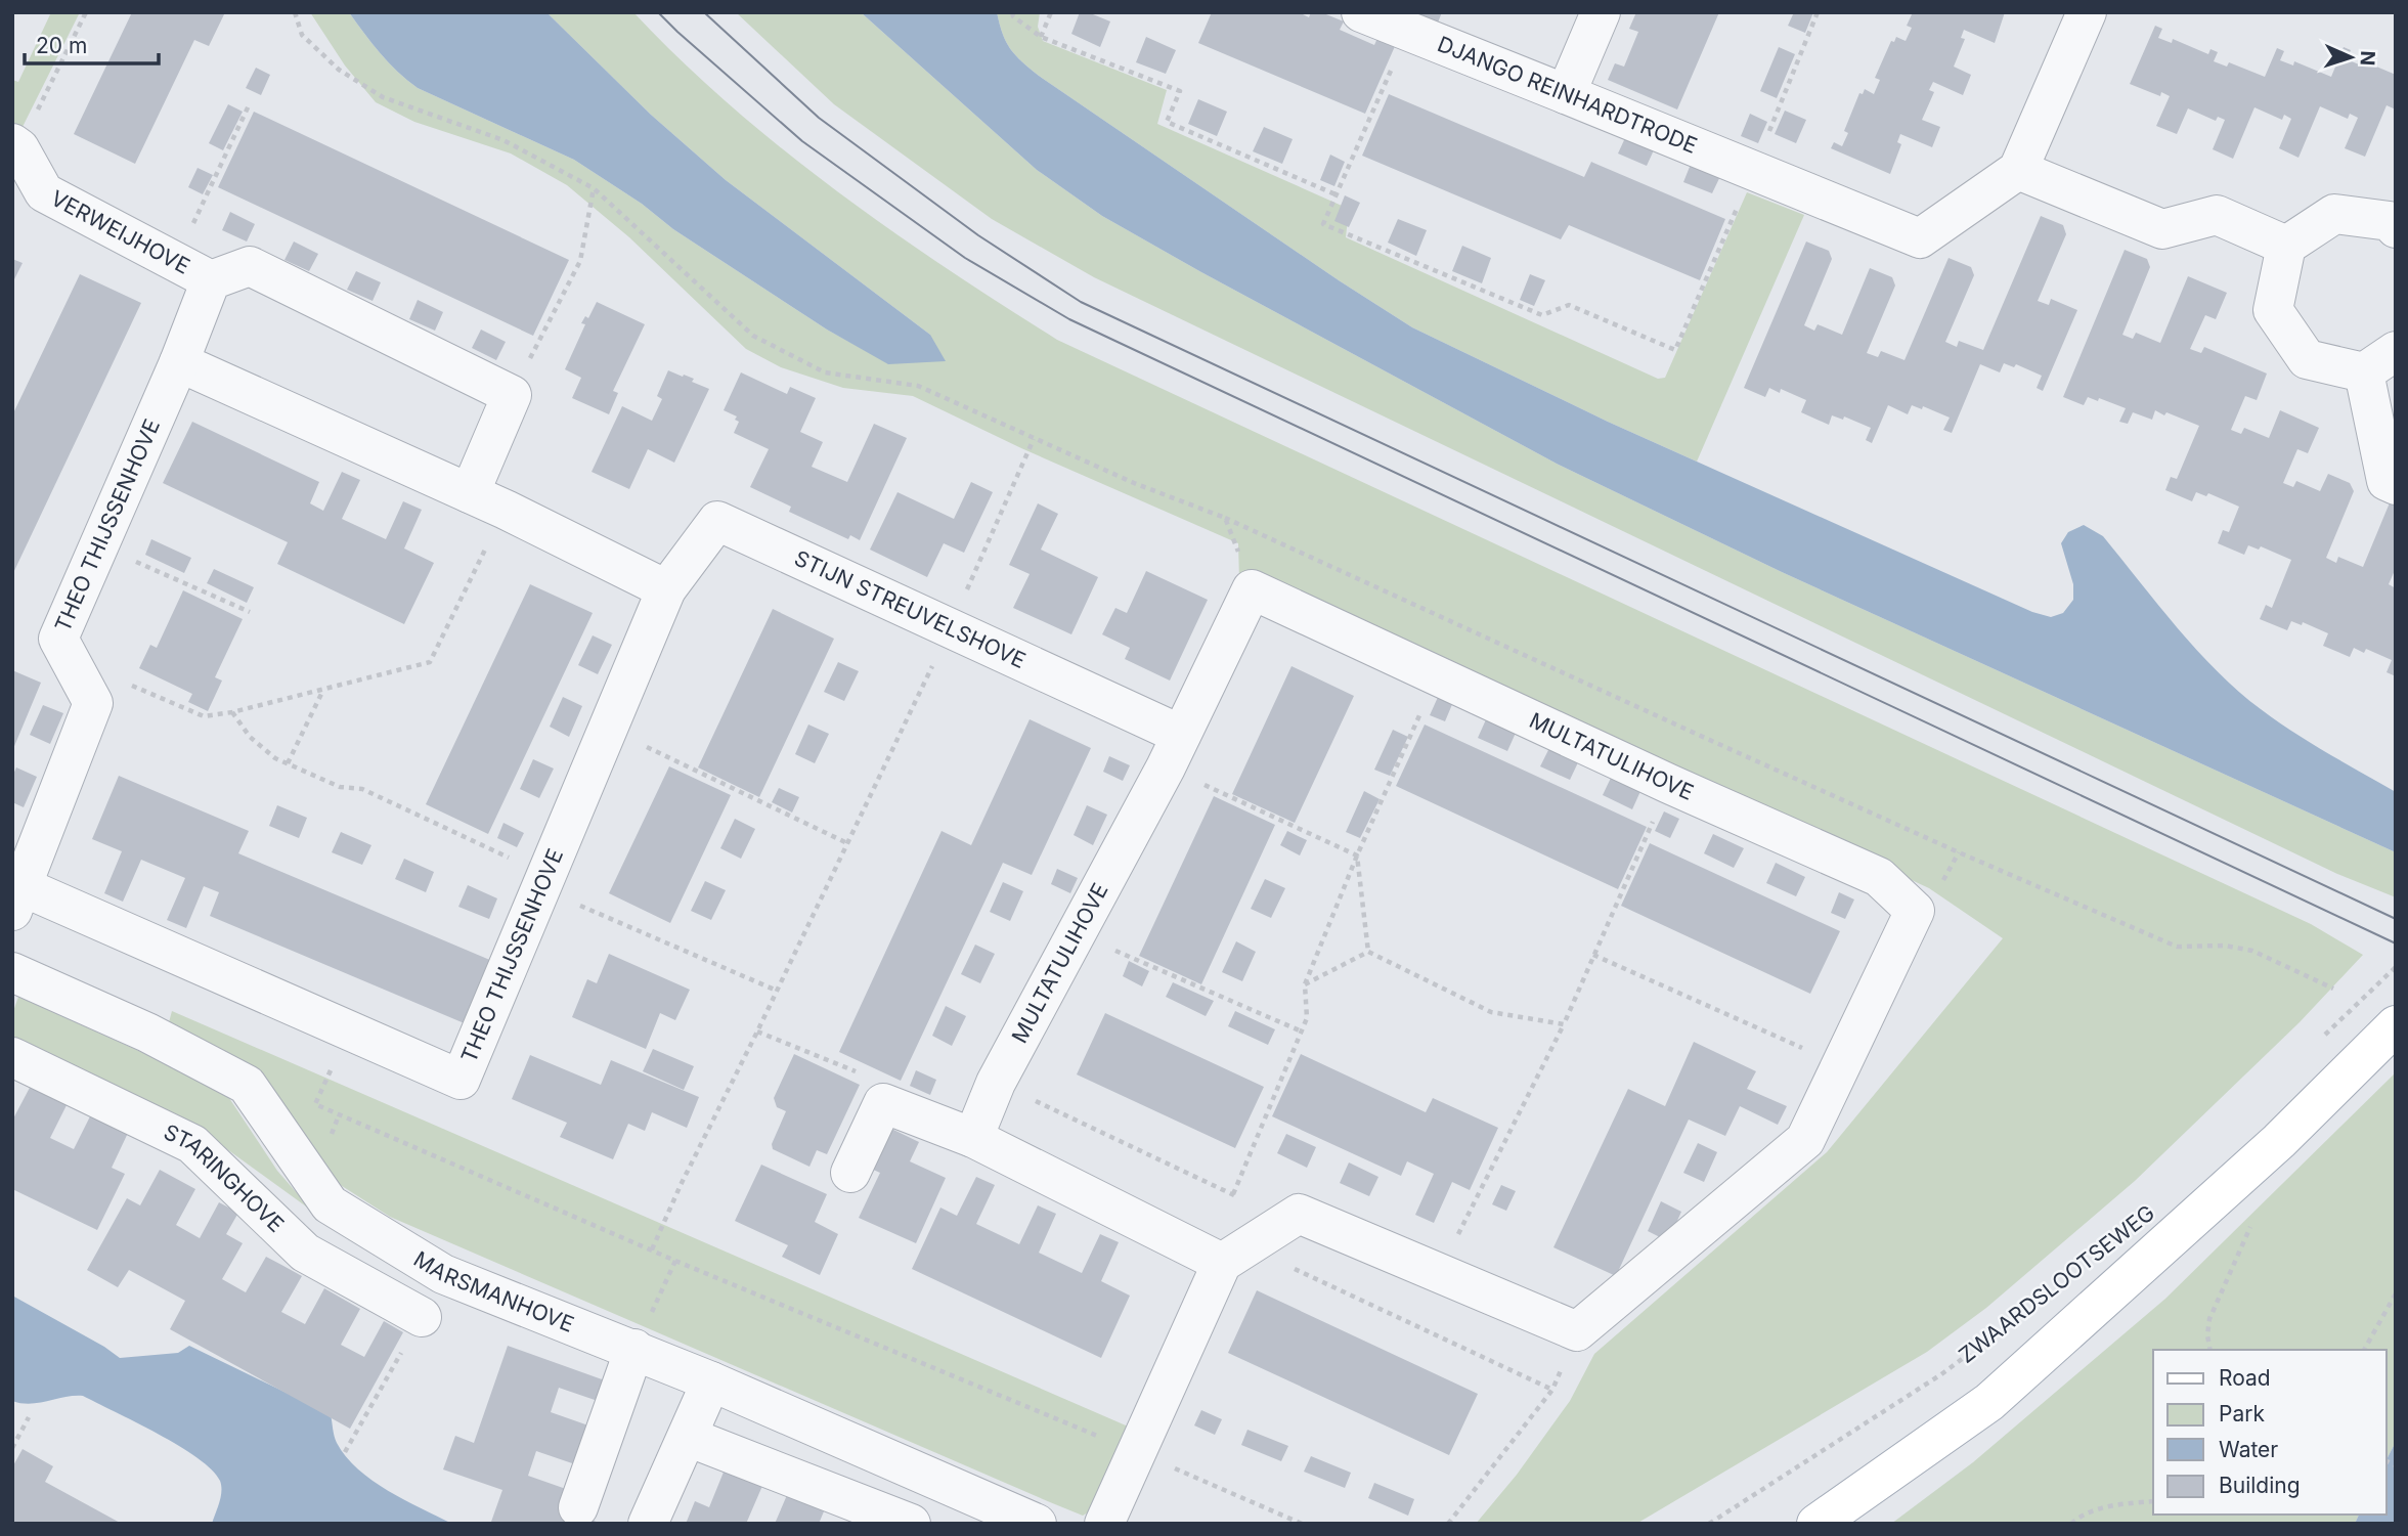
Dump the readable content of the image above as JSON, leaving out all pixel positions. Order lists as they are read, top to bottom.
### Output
{
  "streets": {
    "main road": ["ZWAARDSLOOTSEWEG"],
    "street": [
      "DJANGO REINHARDTRODE",
      "VERWEIJHOVE",
      "THEO THIJSSENHOVE",
      "STIJN STREUVELSHOVE",
      "MULTATULIHOVE",
      "STARINGHOVE",
      "MARSMANHOVE"
    ]
  },
  "crossings": [
    ["VERWEIJHOVE", "THEO THIJSSENHOVE"],
    ["THEO THIJSSENHOVE", "STIJN STREUVELSHOVE"],
    ["STIJN STREUVELSHOVE", "MULTATULIHOVE"]
  ],
  "legend": [
    "Road",
    "Park",
    "Water",
    "Building"
  ],
  "scale_bar": "20 m",
  "north": "right"
}
